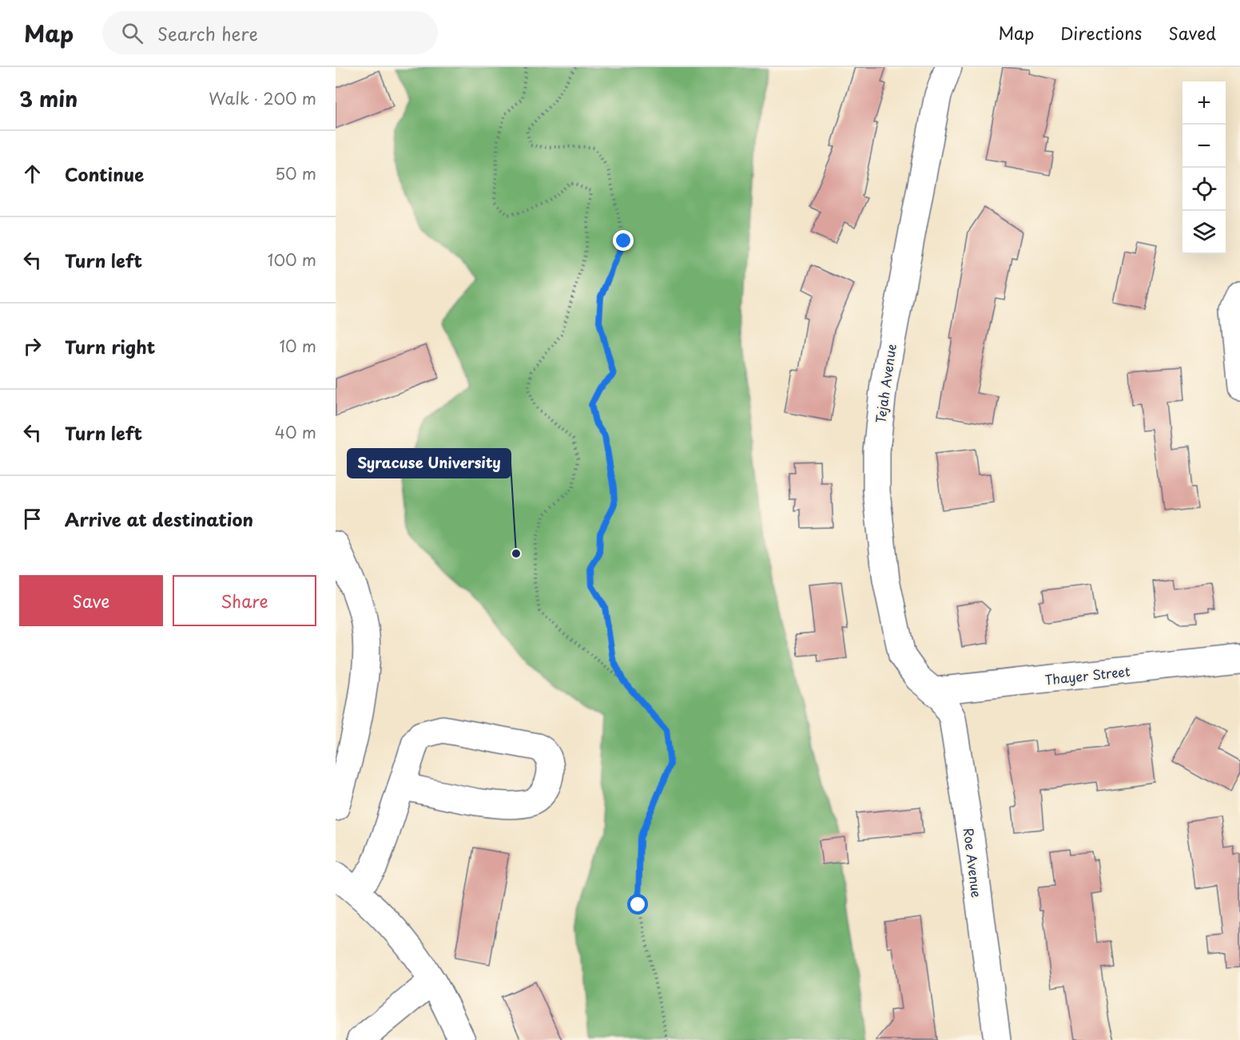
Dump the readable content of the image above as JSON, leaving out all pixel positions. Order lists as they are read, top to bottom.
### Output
{
  "streets": {
    "street": ["Tejah Avenue", "Thayer Street", "Roe Avenue"]
  },
  "crossings": [
    ["Tejah Avenue", "Thayer Street"],
    ["Tejah Avenue", "Roe Avenue"],
    ["Thayer Street", "Roe Avenue"]
  ],
  "places": ["Syracuse University"],
  "page": {
    "header": "Map",
    "search": "Search here",
    "nav": ["Map", "Directions", "Saved"],
    "heading": ["3 min", "Walk · 200 m"],
    "map_buttons": ["+", "−"],
    "list": [
      ["Continue", "50 m"],
      ["Turn left", "100 m"],
      ["Turn right", "10 m"],
      ["Turn left", "40 m"],
      "Arrive at destination"
    ],
    "buttons": ["Save", "Share"]
  }
}
